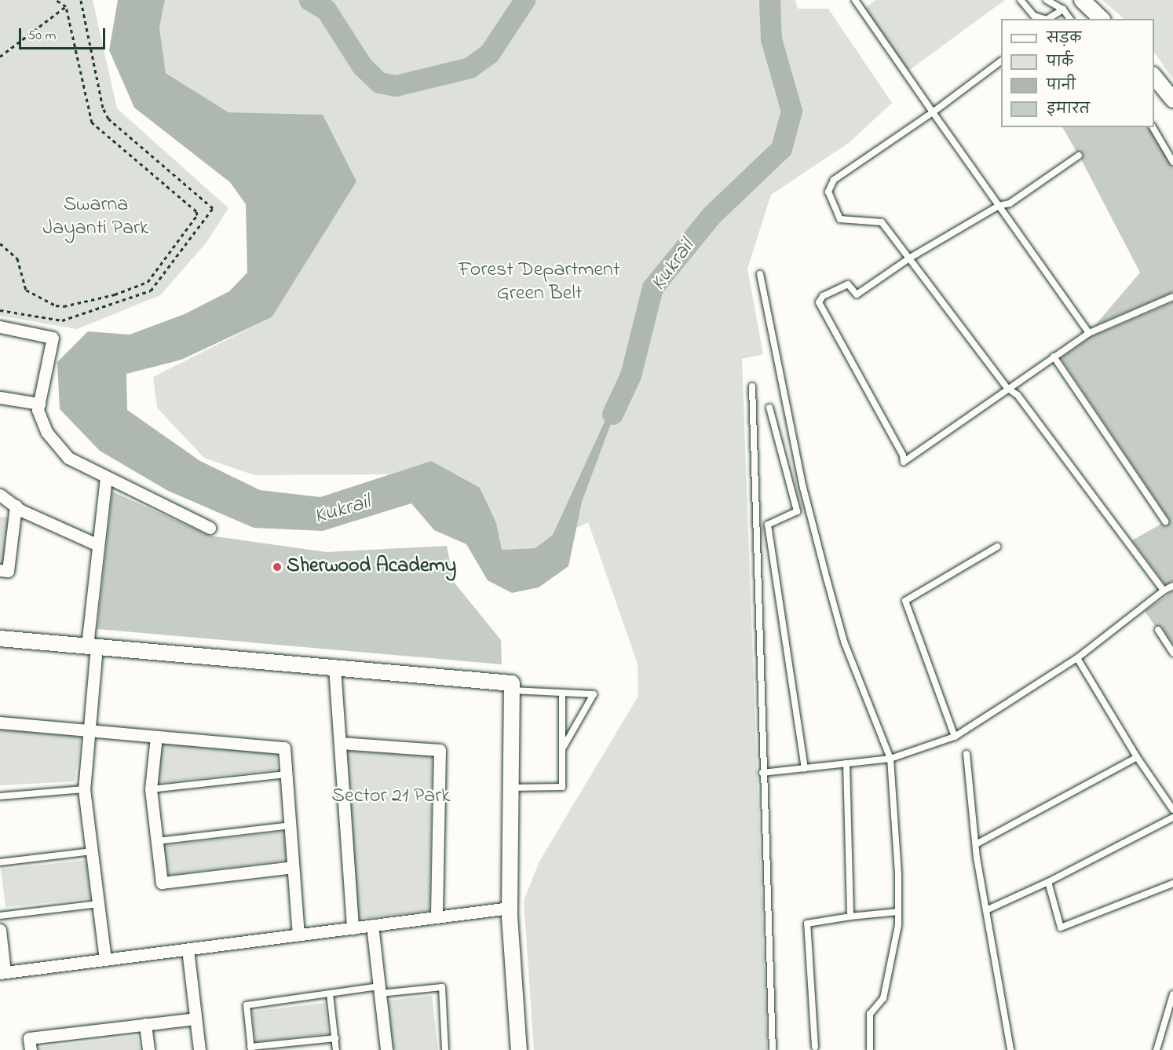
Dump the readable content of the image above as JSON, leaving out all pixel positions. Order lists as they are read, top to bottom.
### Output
{
  "water": ["Kukrail"],
  "parks": ["Swarna Jayanti Park", "Forest Department Green Belt", "Sector 21 Park"],
  "places": ["Sherwood Academy"],
  "legend": [
    "सड़क",
    "पार्क",
    "पानी",
    "इमारत"
  ],
  "scale_bar": "50 m"
}
